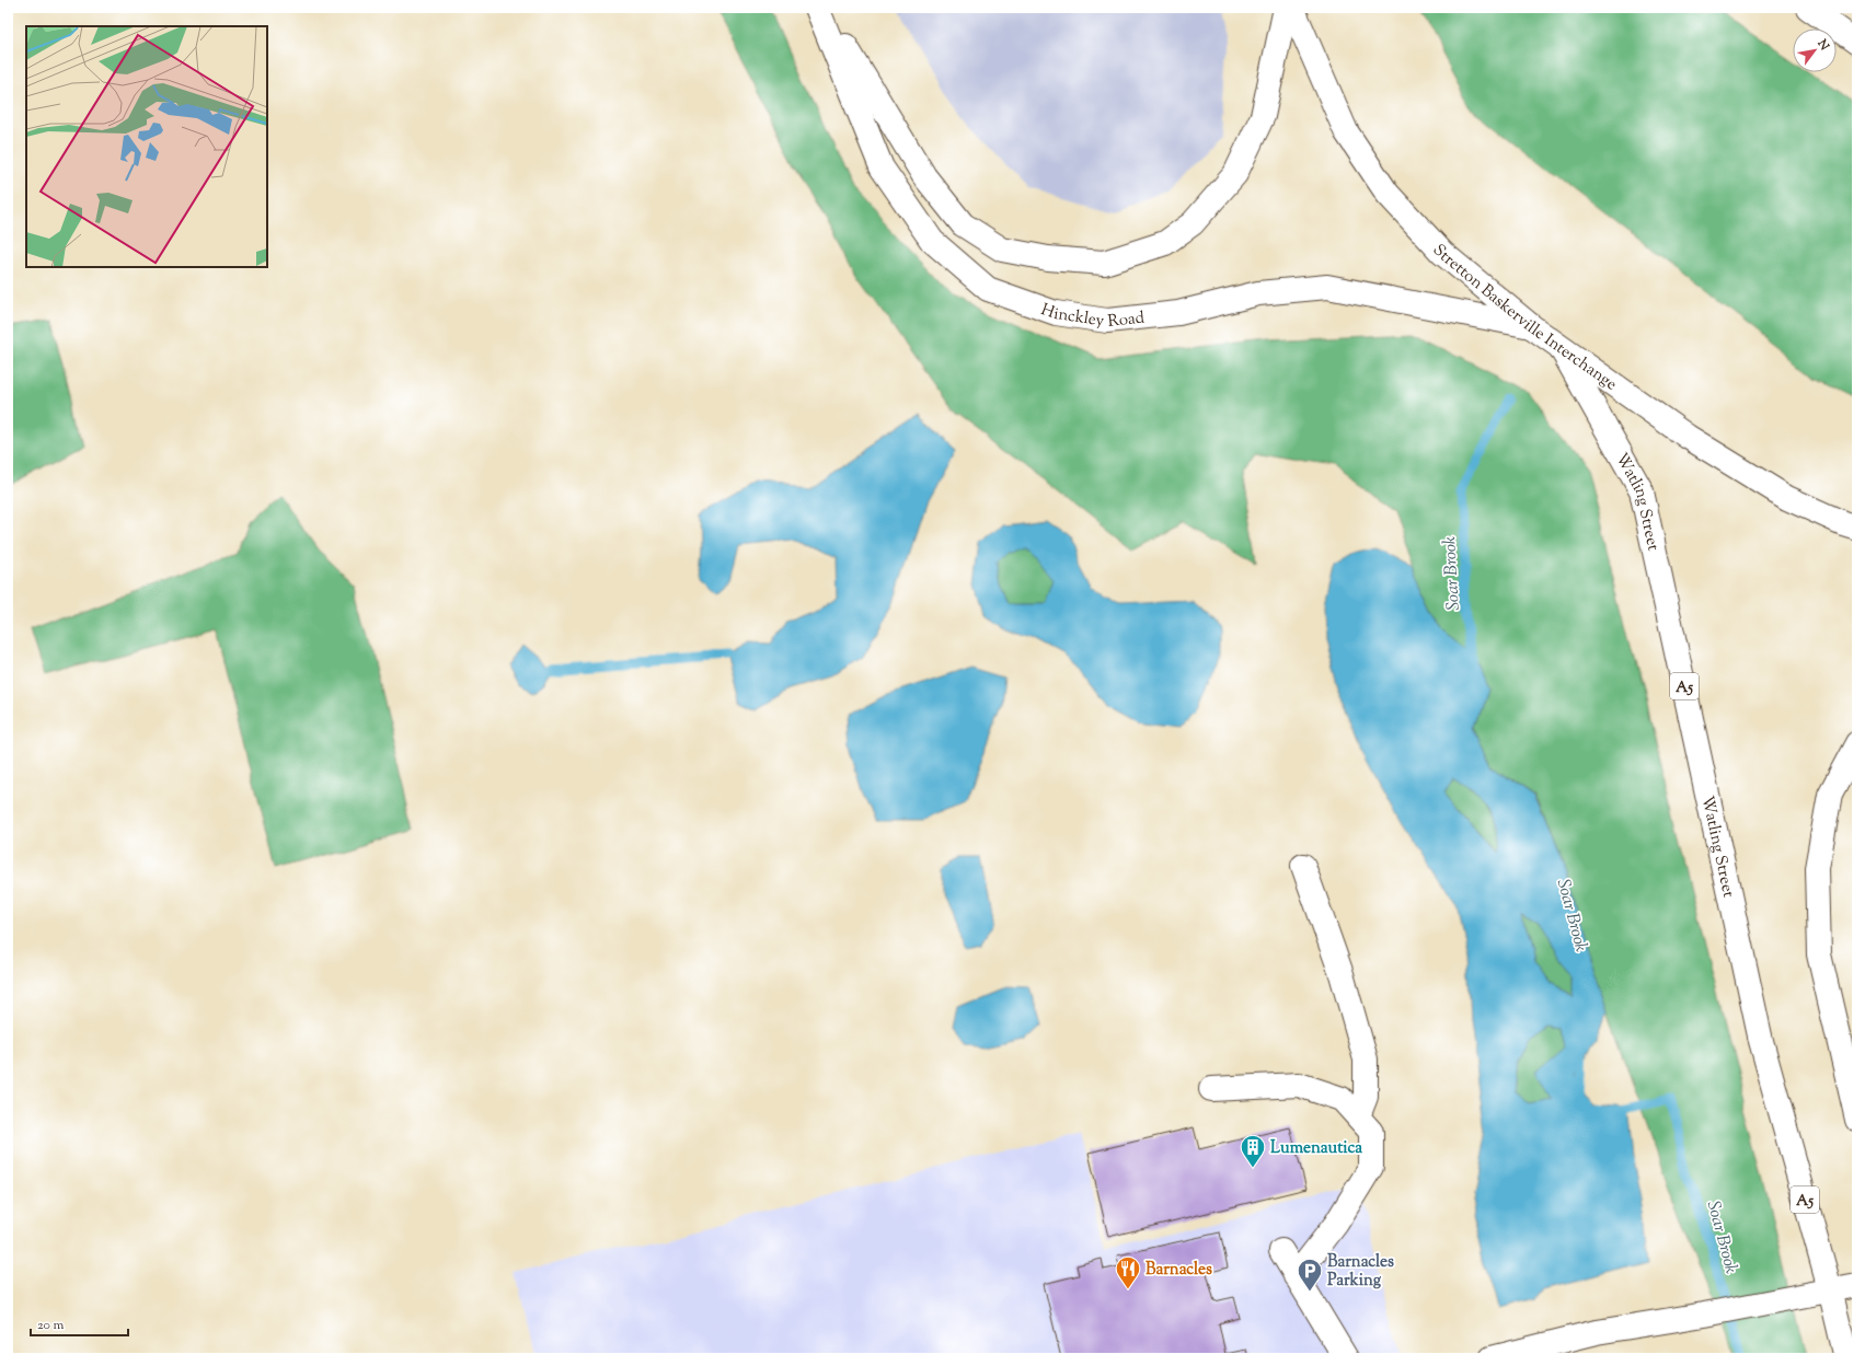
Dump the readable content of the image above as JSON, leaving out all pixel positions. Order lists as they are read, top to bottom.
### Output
{
  "streets": {
    "main road": [
      "Hinckley Road",
      "Stretton Baskerville Interchange",
      "Watling Street",
      "A5"
    ]
  },
  "crossings": [
    ["Hinckley Road", "Stretton Baskerville Interchange"],
    ["Stretton Baskerville Interchange", "Watling Street"]
  ],
  "water": ["Soar Brook"],
  "places": {
    "building": ["Lumenautica"],
    "restaurant": ["Barnacles"],
    "parking": ["Barnacles Parking"]
  },
  "scale_bar": "20 m",
  "north": "top right"
}
